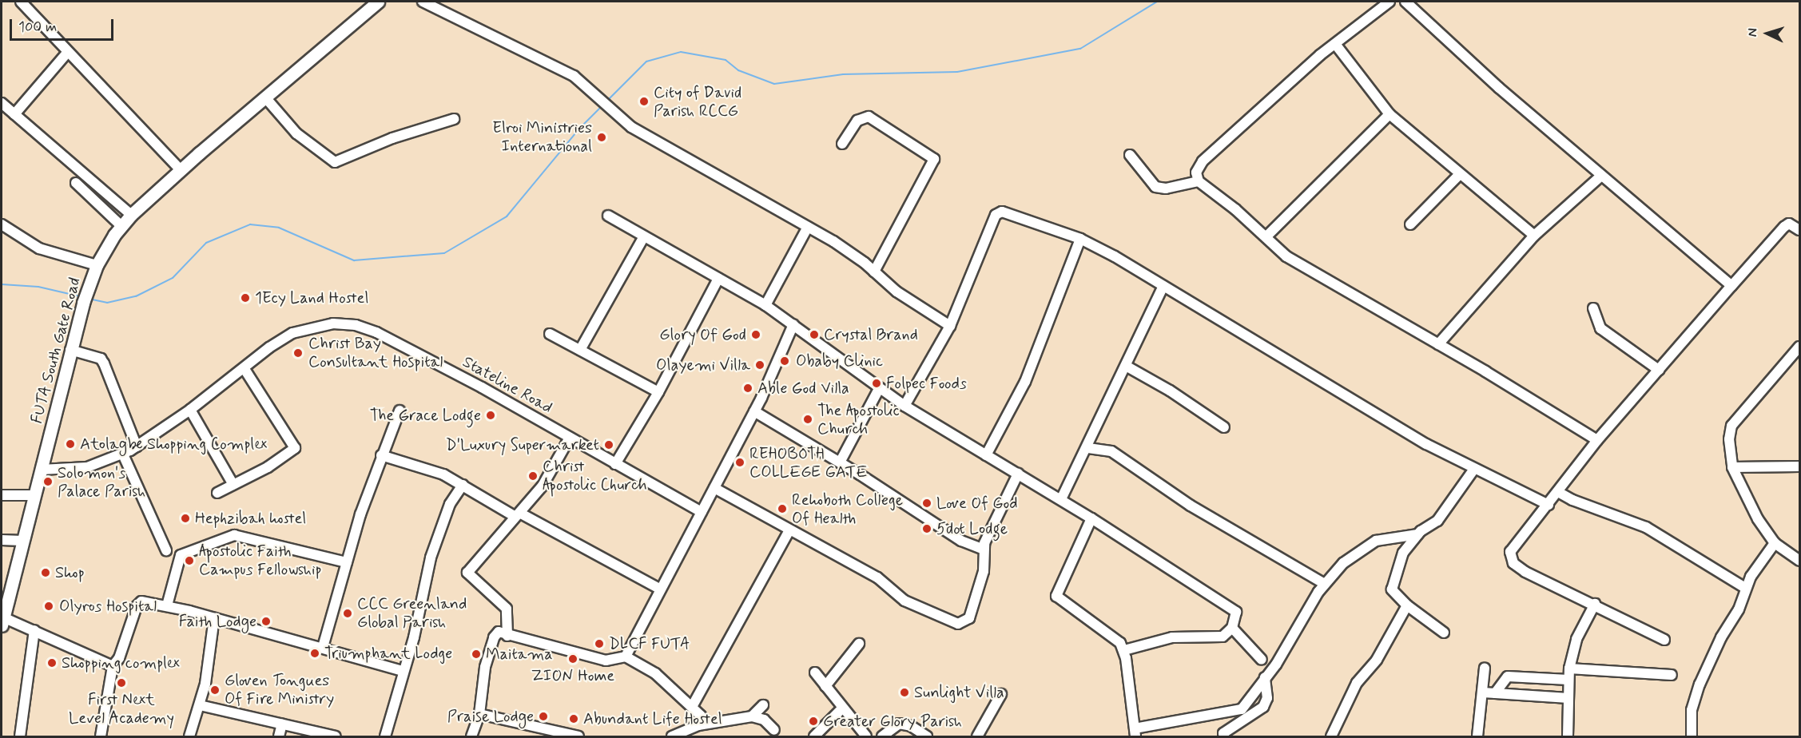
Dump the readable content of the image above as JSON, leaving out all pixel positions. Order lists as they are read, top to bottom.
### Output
{
  "streets": {
    "main road": ["FUTA South Gate Road"],
    "street": ["Stateline Road"]
  },
  "crossings": [
    ["FUTA South Gate Road", "Stateline Road"]
  ],
  "places": [
    "City of David Parish RCCG",
    "Elroi Ministries International",
    "1Ecy Land Hostel",
    "Glory Of God",
    "Crystal Brand",
    "Christ Bay Consultant Hospital",
    "Obaby Clinic",
    "Olayemi Villa",
    "Folpec Foods",
    "Able God Villa",
    "The Grace Lodge",
    "The Apostolic Church",
    "Atolagbe Shopping Complex",
    "D'Luxury Supermarket",
    "REHOBOTH COLLEGE GATE",
    "Christ Apostolic Church",
    "Solomon's Palace Parish",
    "Love Of God",
    "Rehoboth College Of Health",
    "Hephzibah hostel",
    "5dot Lodge",
    "Apostolic Faith Campus Fellowship",
    "Shop",
    "Olyros Hospital",
    "CCC Greenland Global Parish",
    "Faith Lodge",
    "DLCF FUTA",
    "Triumphant Lodge",
    "Maitama",
    "ZION Home",
    "Shopping complex",
    "First Next Level Academy",
    "Gloven Tongues Of Fire Ministry",
    "Sunlight Villa",
    "Praise Lodge",
    "Abundant Life Hostel",
    "Greater Glory Parish"
  ],
  "scale_bar": "100 m",
  "north": "left"
}
